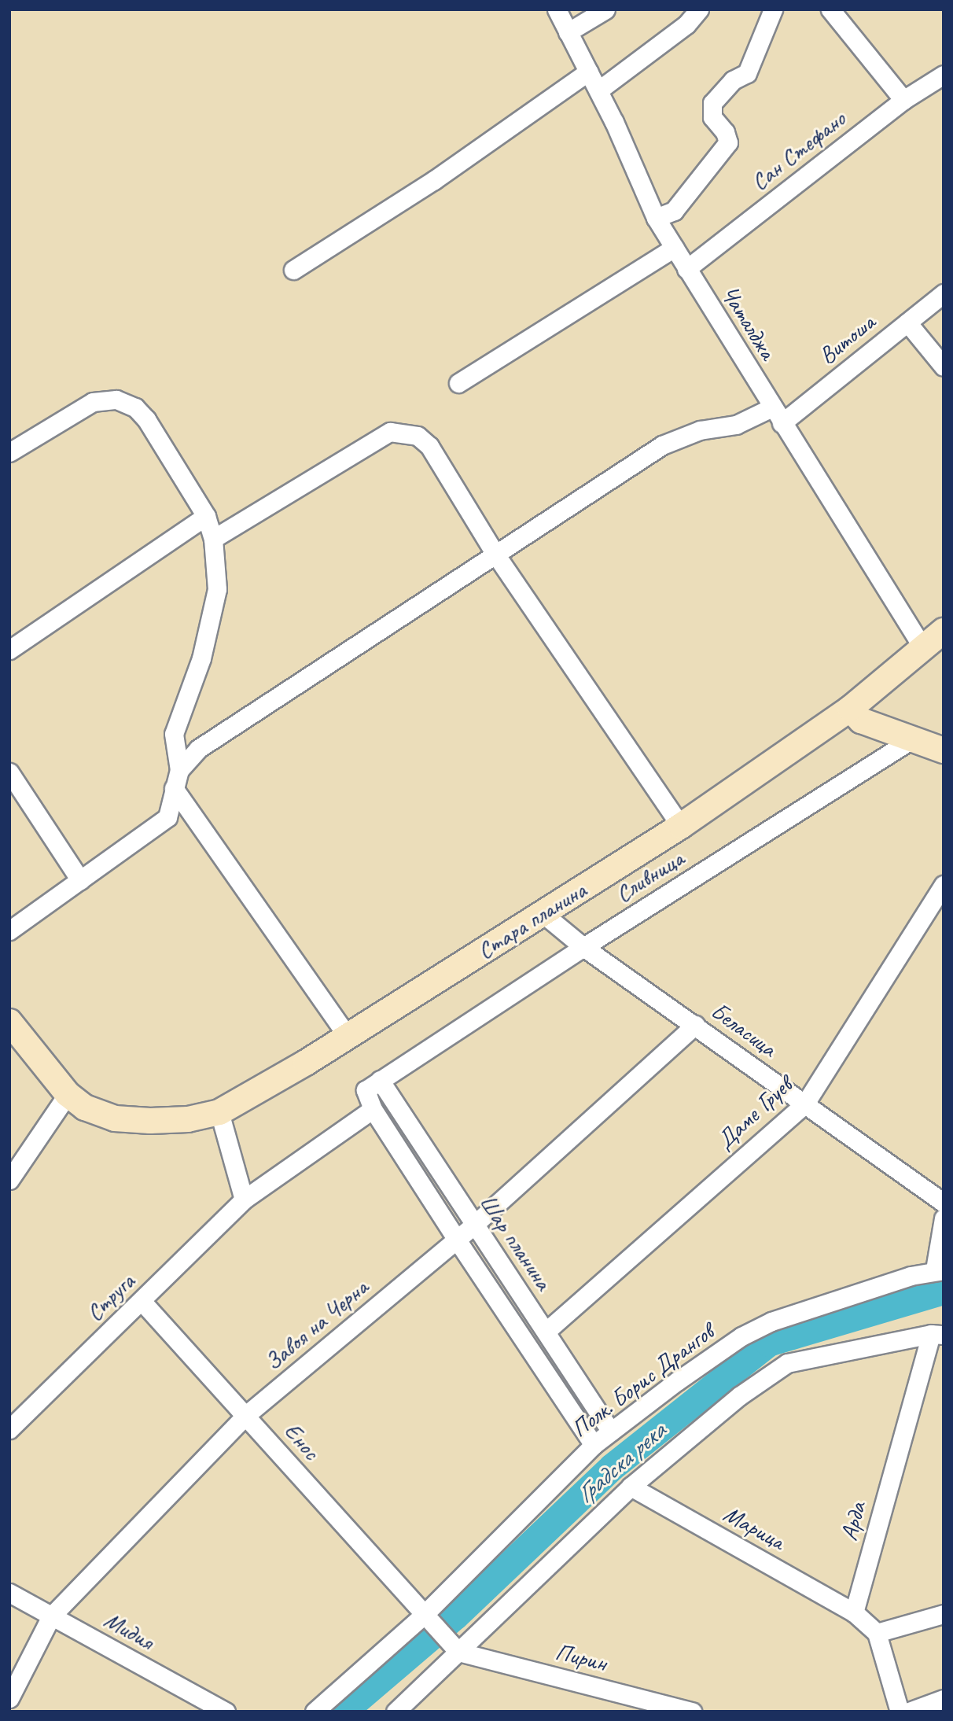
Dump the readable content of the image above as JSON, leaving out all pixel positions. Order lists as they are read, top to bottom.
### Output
{
  "streets": {
    "street": [
      "Сан Стефано",
      "Чаталджа",
      "Витоша",
      "Сливница",
      "Стара планина",
      "Беласица",
      "Даме Груев",
      "Шар планина",
      "Струга",
      "Завоя на Черна",
      "Полк. Борис Дрангов",
      "Енос",
      "Арда",
      "Марица",
      "Мидия",
      "Пирин"
    ]
  },
  "crossings": [
    ["Сан Стефано", "Чаталджа"],
    ["Чаталджа", "Витоша"],
    ["Чаталджа", "Стара планина"],
    ["Сливница", "Беласица"],
    ["Сливница", "Шар планина"],
    ["Сливница", "Струга"],
    ["Стара планина", "Беласица"],
    ["Беласица", "Даме Груев"],
    ["Беласица", "Завоя на Черна"],
    ["Даме Груев", "Шар планина"],
    ["Шар планина", "Струга"],
    ["Шар планина", "Завоя на Черна"],
    ["Шар планина", "Полк. Борис Дрангов"],
    ["Струга", "Енос"],
    ["Завоя на Черна", "Енос"],
    ["Завоя на Черна", "Мидия"],
    ["Полк. Борис Дрангов", "Енос"],
    ["Арда", "Марица"]
  ],
  "water": ["Градска река"]
}
